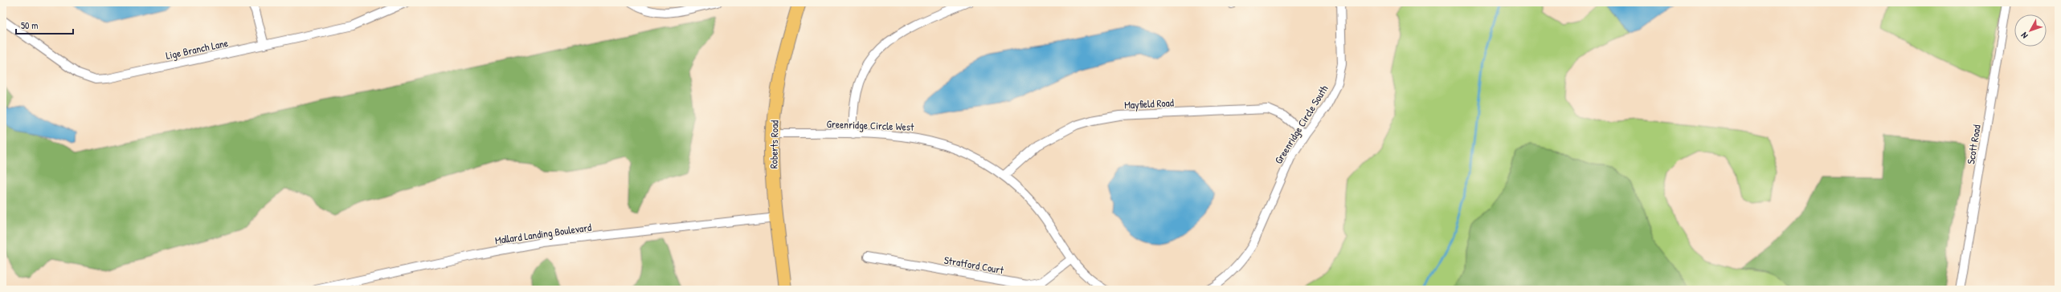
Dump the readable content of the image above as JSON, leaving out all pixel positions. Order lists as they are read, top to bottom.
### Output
{
  "streets": {
    "main road": ["Roberts Road"],
    "street": [
      "Lige Branch Lane",
      "Mayfield Road",
      "Greenridge Circle South",
      "Greenridge Circle West",
      "Scott Road",
      "Mallard Landing Boulevard",
      "Stratford Court"
    ]
  },
  "crossings": [
    ["Mayfield Road", "Greenridge Circle South"],
    ["Mayfield Road", "Greenridge Circle West"],
    ["Greenridge Circle West", "Roberts Road"],
    ["Greenridge Circle West", "Stratford Court"],
    ["Roberts Road", "Mallard Landing Boulevard"]
  ],
  "scale_bar": "50 m",
  "north": "bottom left"
}
